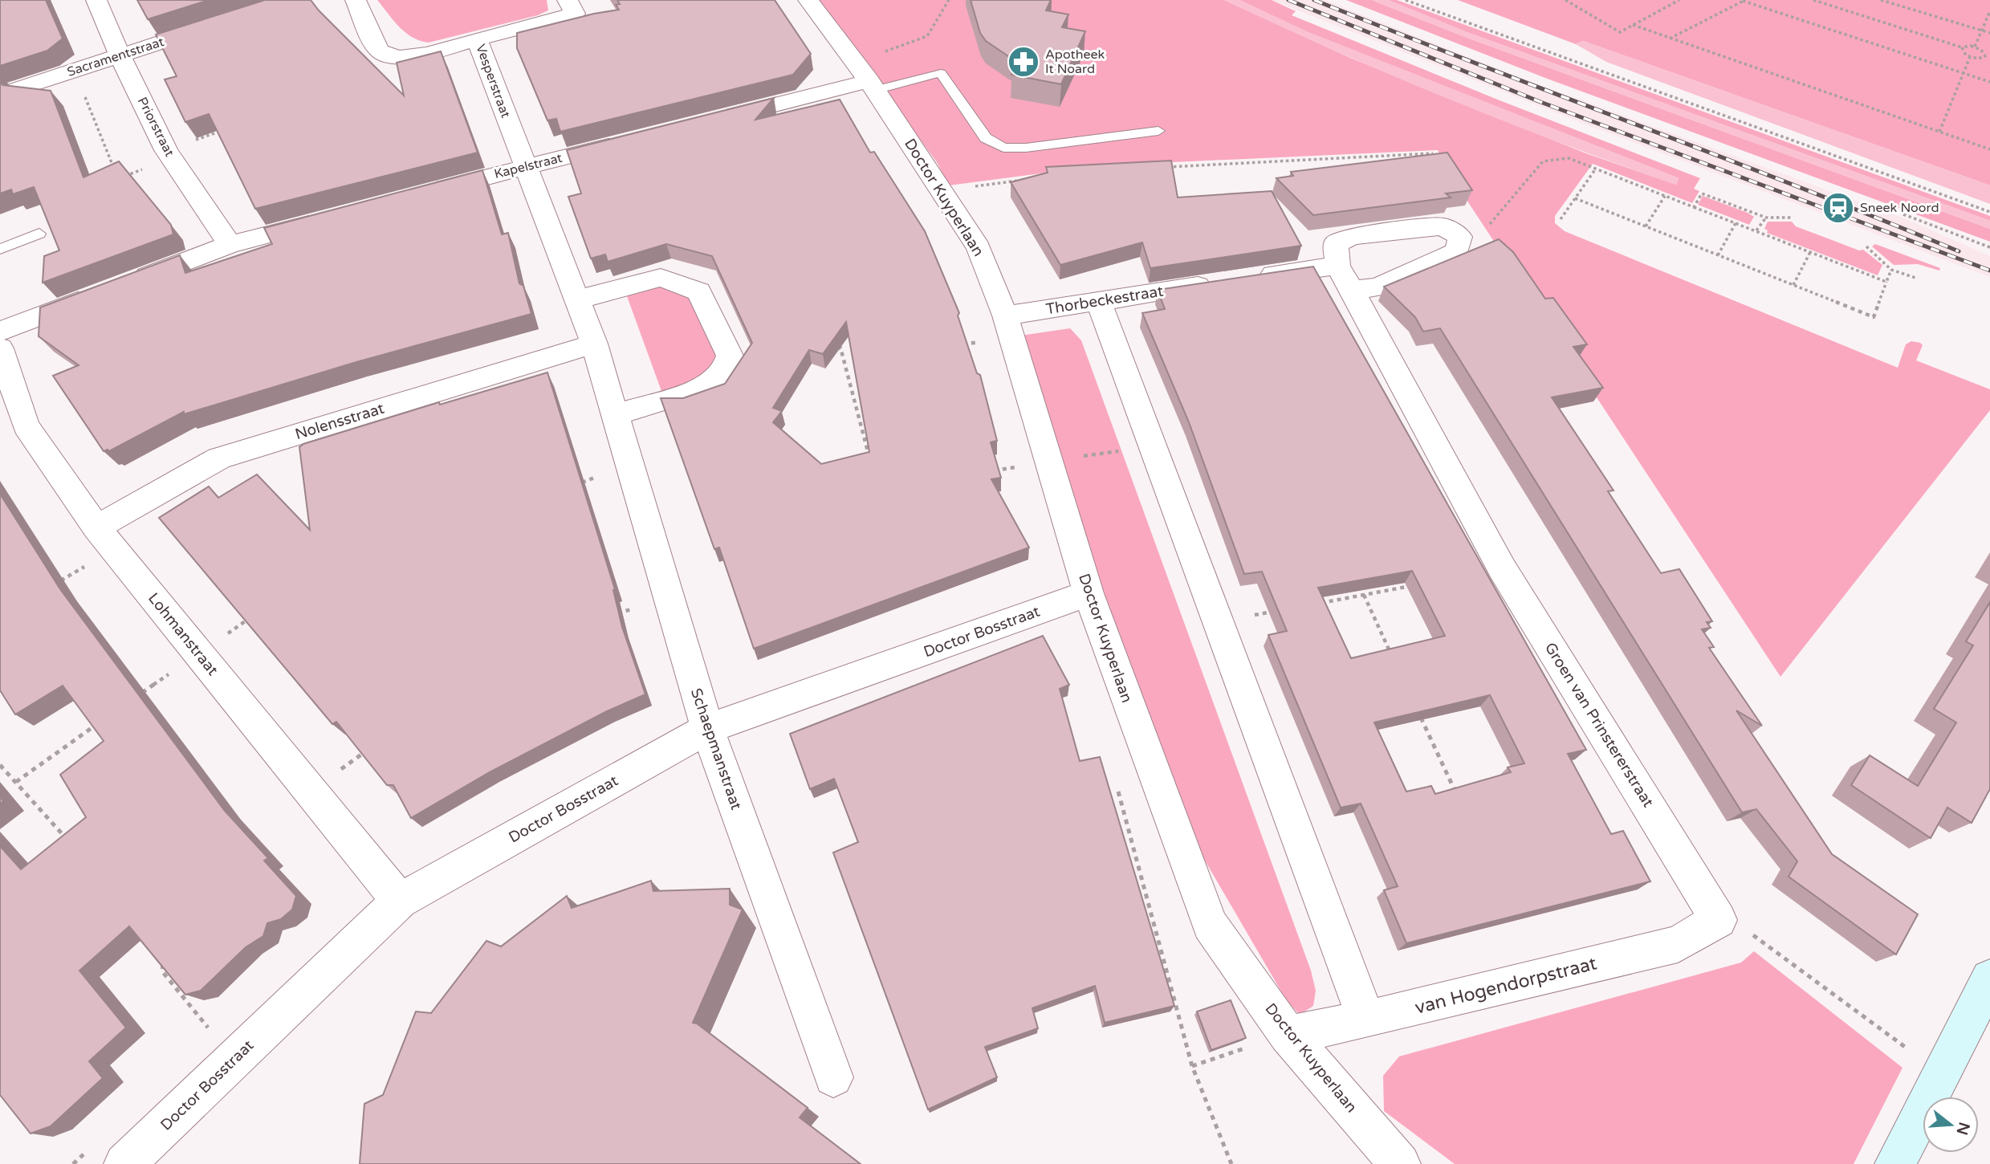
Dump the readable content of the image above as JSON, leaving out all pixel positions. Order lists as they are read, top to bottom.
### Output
{
  "streets": {
    "street": [
      "Sacramentstraat",
      "Vesperstraat",
      "Priorstraat",
      "Kapelstraat",
      "Doctor Kuyperlaan",
      "Thorbeckestraat",
      "Nolensstraat",
      "Doctor Bosstraat",
      "Lohmanstraat",
      "Groen van Prinstererstraat",
      "Schaepmanstraat",
      "van Hogendorpstraat"
    ]
  },
  "crossings": [
    ["Sacramentstraat", "Priorstraat"],
    ["Vesperstraat", "Kapelstraat"],
    ["Vesperstraat", "Schaepmanstraat"],
    ["Kapelstraat", "Schaepmanstraat"],
    ["Doctor Kuyperlaan", "Thorbeckestraat"],
    ["Doctor Kuyperlaan", "Doctor Bosstraat"],
    ["Doctor Kuyperlaan", "van Hogendorpstraat"],
    ["Nolensstraat", "Lohmanstraat"],
    ["Nolensstraat", "Schaepmanstraat"],
    ["Doctor Bosstraat", "Lohmanstraat"],
    ["Doctor Bosstraat", "Schaepmanstraat"],
    ["Groen van Prinstererstraat", "van Hogendorpstraat"]
  ],
  "places": {
    "pharmacy": ["Apotheek It Noard"],
    "station": ["Sneek Noord"]
  },
  "north": "right"
}
